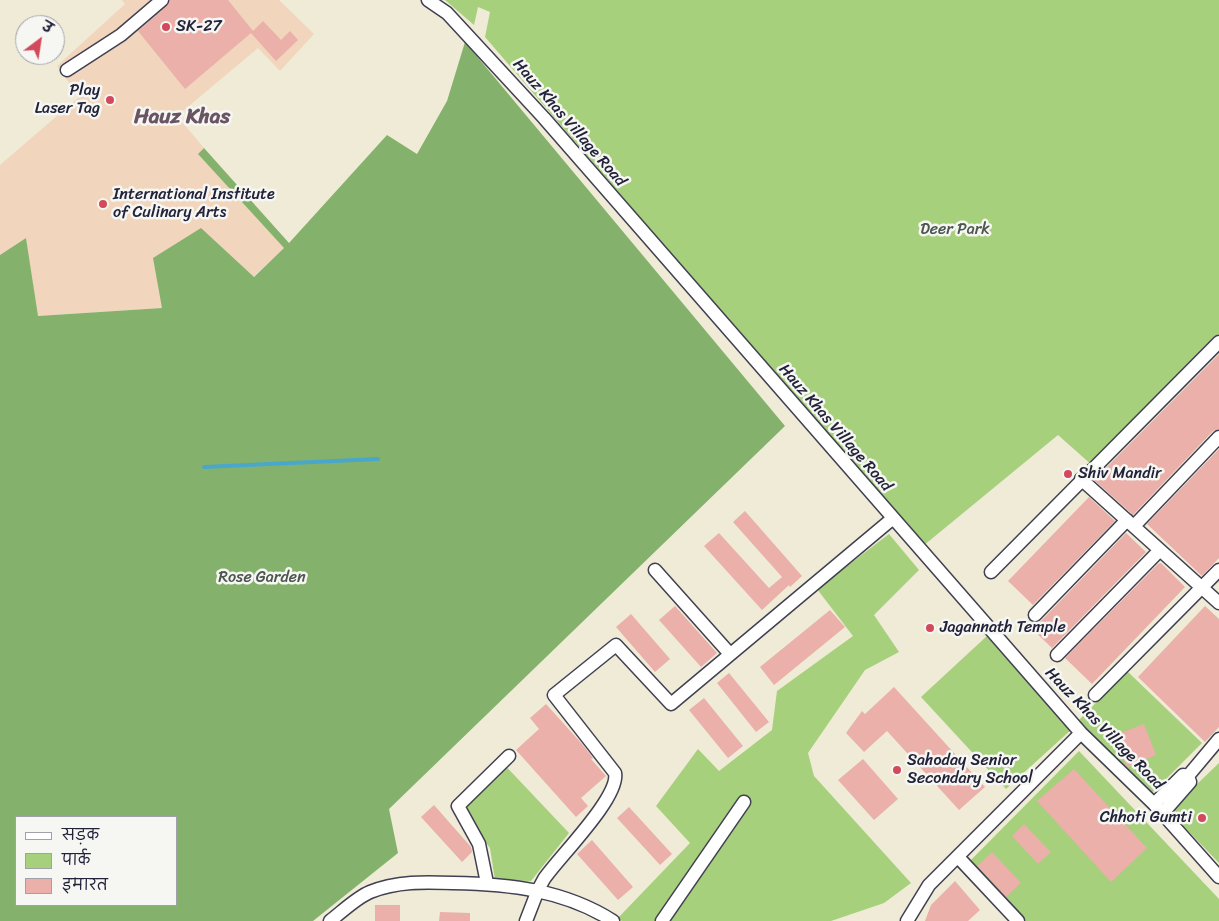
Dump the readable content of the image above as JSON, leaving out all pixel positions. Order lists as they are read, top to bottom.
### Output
{
  "streets": {
    "street": ["Hauz Khas Village Road"]
  },
  "districts": ["Hauz Khas"],
  "parks": ["Deer Park", "Rose Garden"],
  "places": [
    "SK-27",
    "Play Laser Tag",
    "International Institute of Culinary Arts",
    "Shiv Mandir",
    "Jagannath Temple",
    "Sahoday Senior Secondary School",
    "Chhoti Gumti"
  ],
  "legend": ["सड़क", "पार्क", "इमारत"],
  "north": "top right"
}
